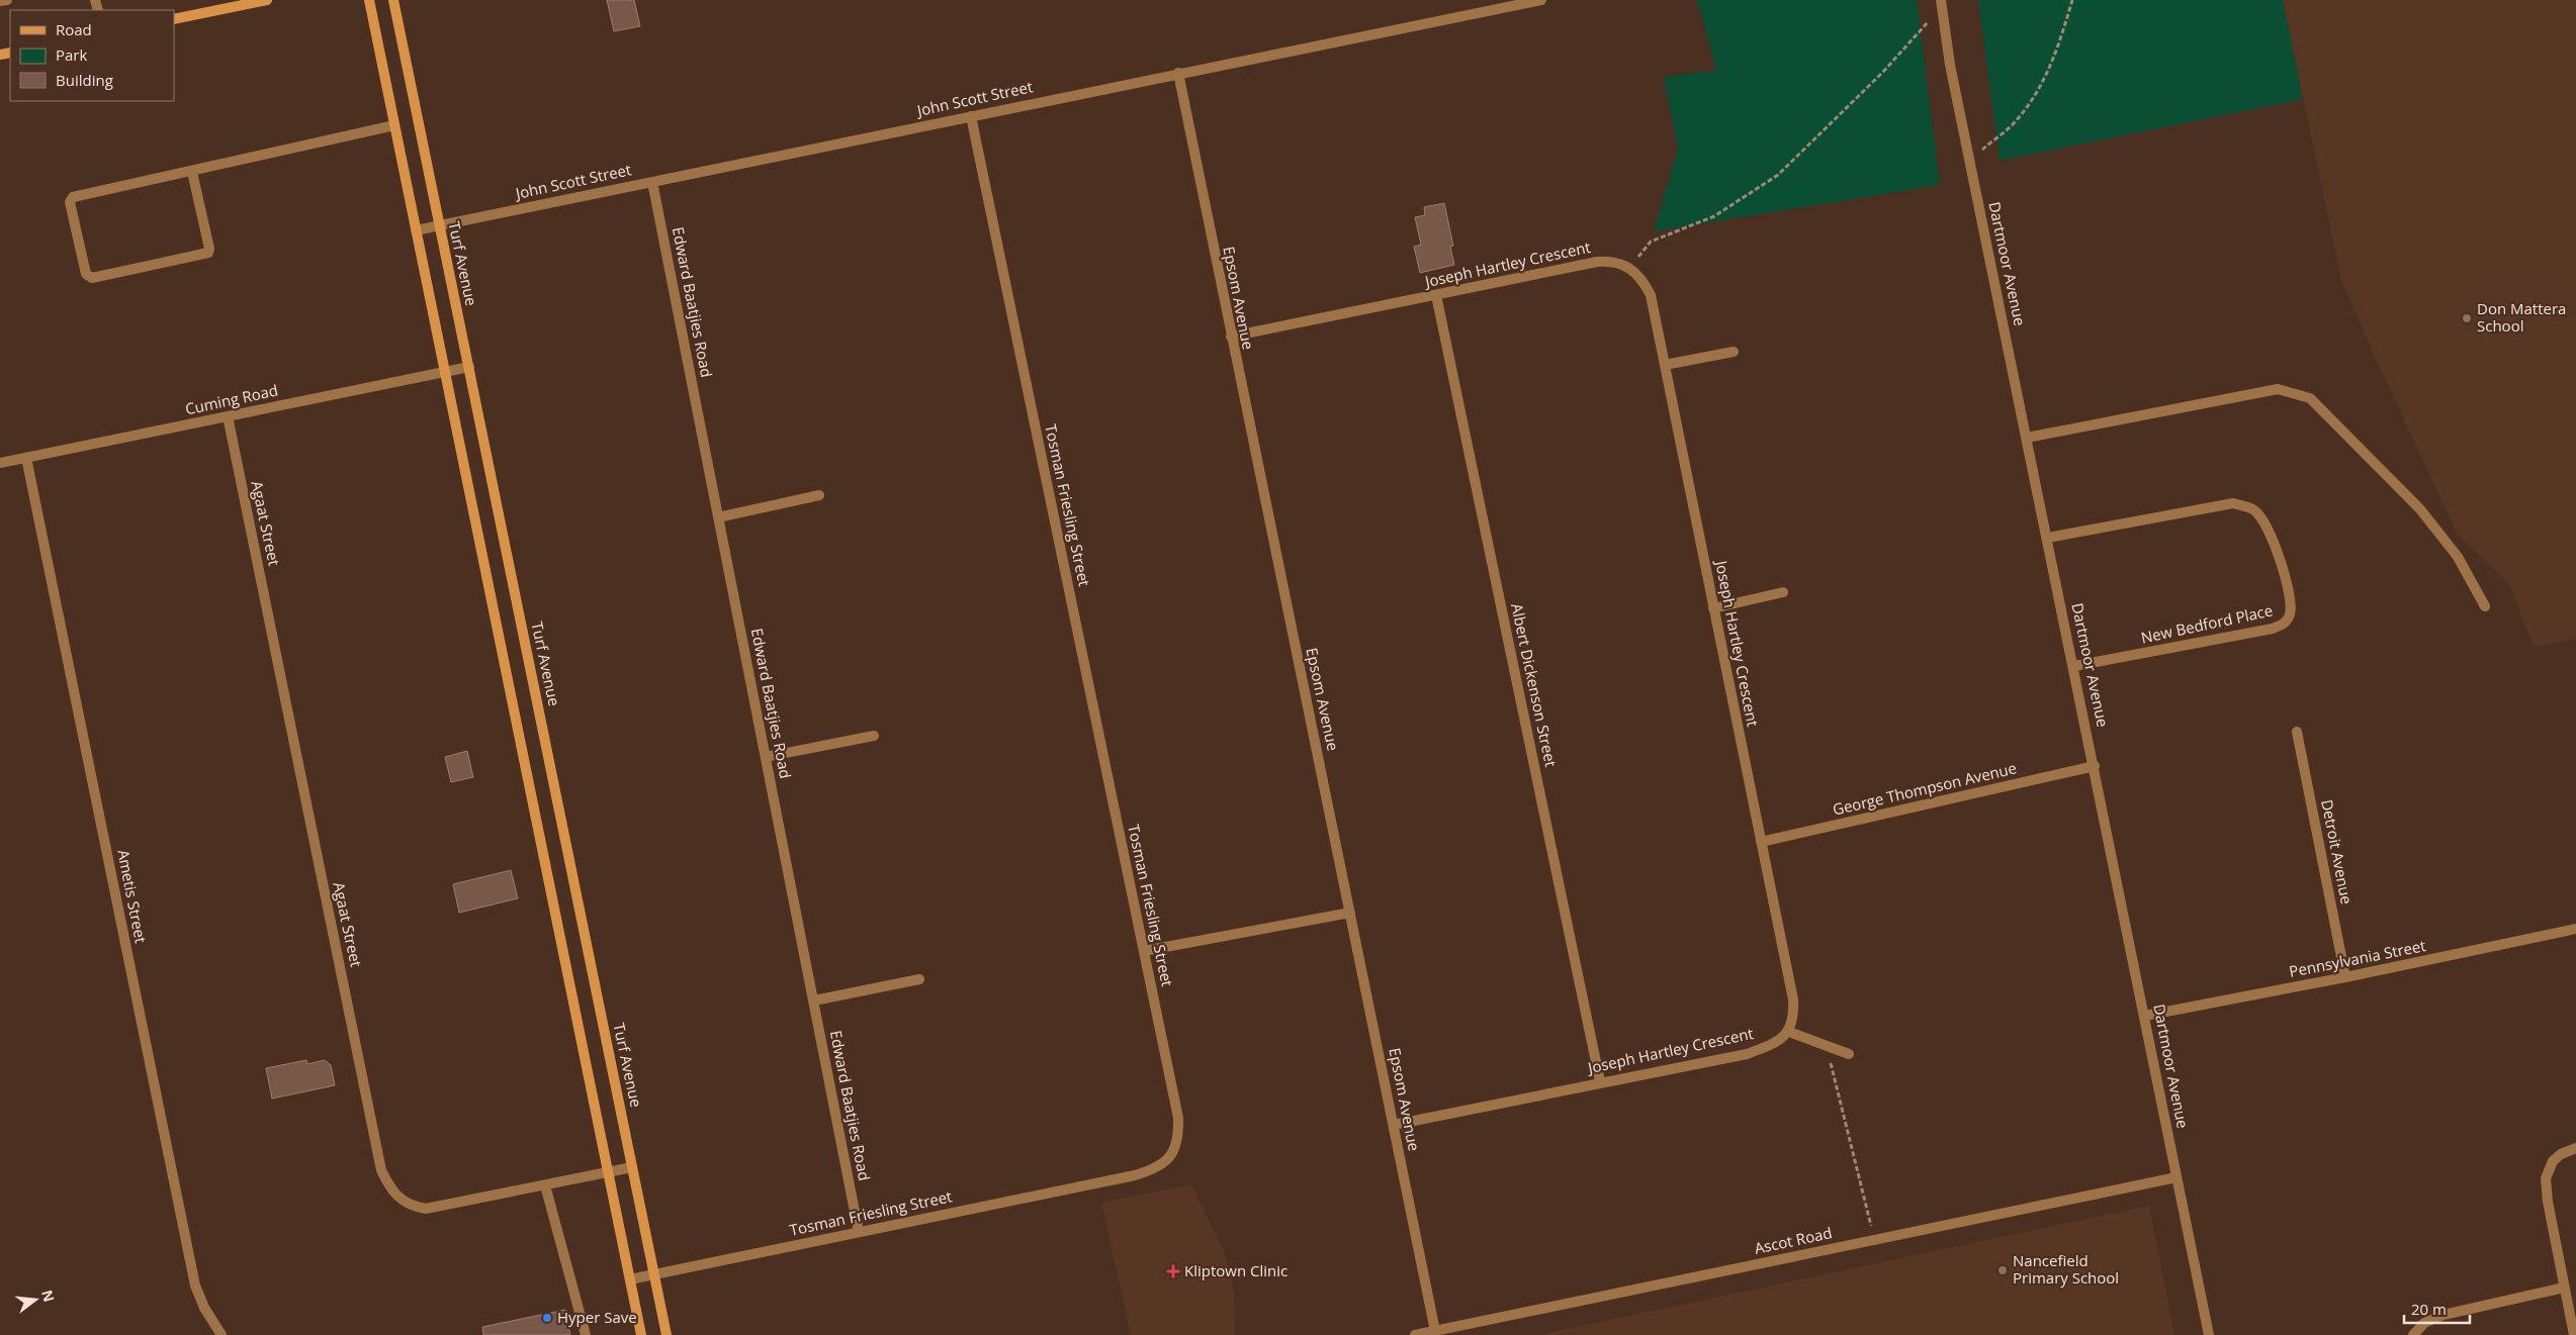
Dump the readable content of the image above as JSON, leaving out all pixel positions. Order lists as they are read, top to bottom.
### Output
{
  "streets": {
    "main road": ["Turf Avenue"],
    "street": [
      "John Scott Street",
      "Dartmoor Avenue",
      "Joseph Hartley Crescent",
      "Epsom Avenue",
      "Edward Baatjies Road",
      "Cuming Road",
      "Tosman Friesling Street",
      "Agaat Street",
      "New Bedford Place",
      "Albert Dickenson Street",
      "George Thompson Avenue",
      "Detroit Avenue",
      "Ametis Street",
      "Pennsylvania Street",
      "Ascot Road"
    ]
  },
  "crossings": [
    ["John Scott Street", "Turf Avenue"],
    ["John Scott Street", "Epsom Avenue"],
    ["John Scott Street", "Edward Baatjies Road"],
    ["John Scott Street", "Tosman Friesling Street"],
    ["Turf Avenue", "Cuming Road"],
    ["Turf Avenue", "Tosman Friesling Street"],
    ["Turf Avenue", "Agaat Street"],
    ["Dartmoor Avenue", "New Bedford Place"],
    ["Dartmoor Avenue", "George Thompson Avenue"],
    ["Dartmoor Avenue", "Pennsylvania Street"],
    ["Dartmoor Avenue", "Ascot Road"],
    ["Joseph Hartley Crescent", "Epsom Avenue"],
    ["Joseph Hartley Crescent", "Albert Dickenson Street"],
    ["Joseph Hartley Crescent", "George Thompson Avenue"],
    ["Epsom Avenue", "Ascot Road"],
    ["Edward Baatjies Road", "Tosman Friesling Street"],
    ["Cuming Road", "Agaat Street"],
    ["Cuming Road", "Ametis Street"],
    ["Detroit Avenue", "Pennsylvania Street"]
  ],
  "places": {
    "other": ["Don Mattera School", "Nancefield Primary School", "Hyper Save"],
    "health": ["Kliptown Clinic"]
  },
  "legend": ["Road", "Park", "Building"],
  "scale_bar": "20 m",
  "north": "right"
}
